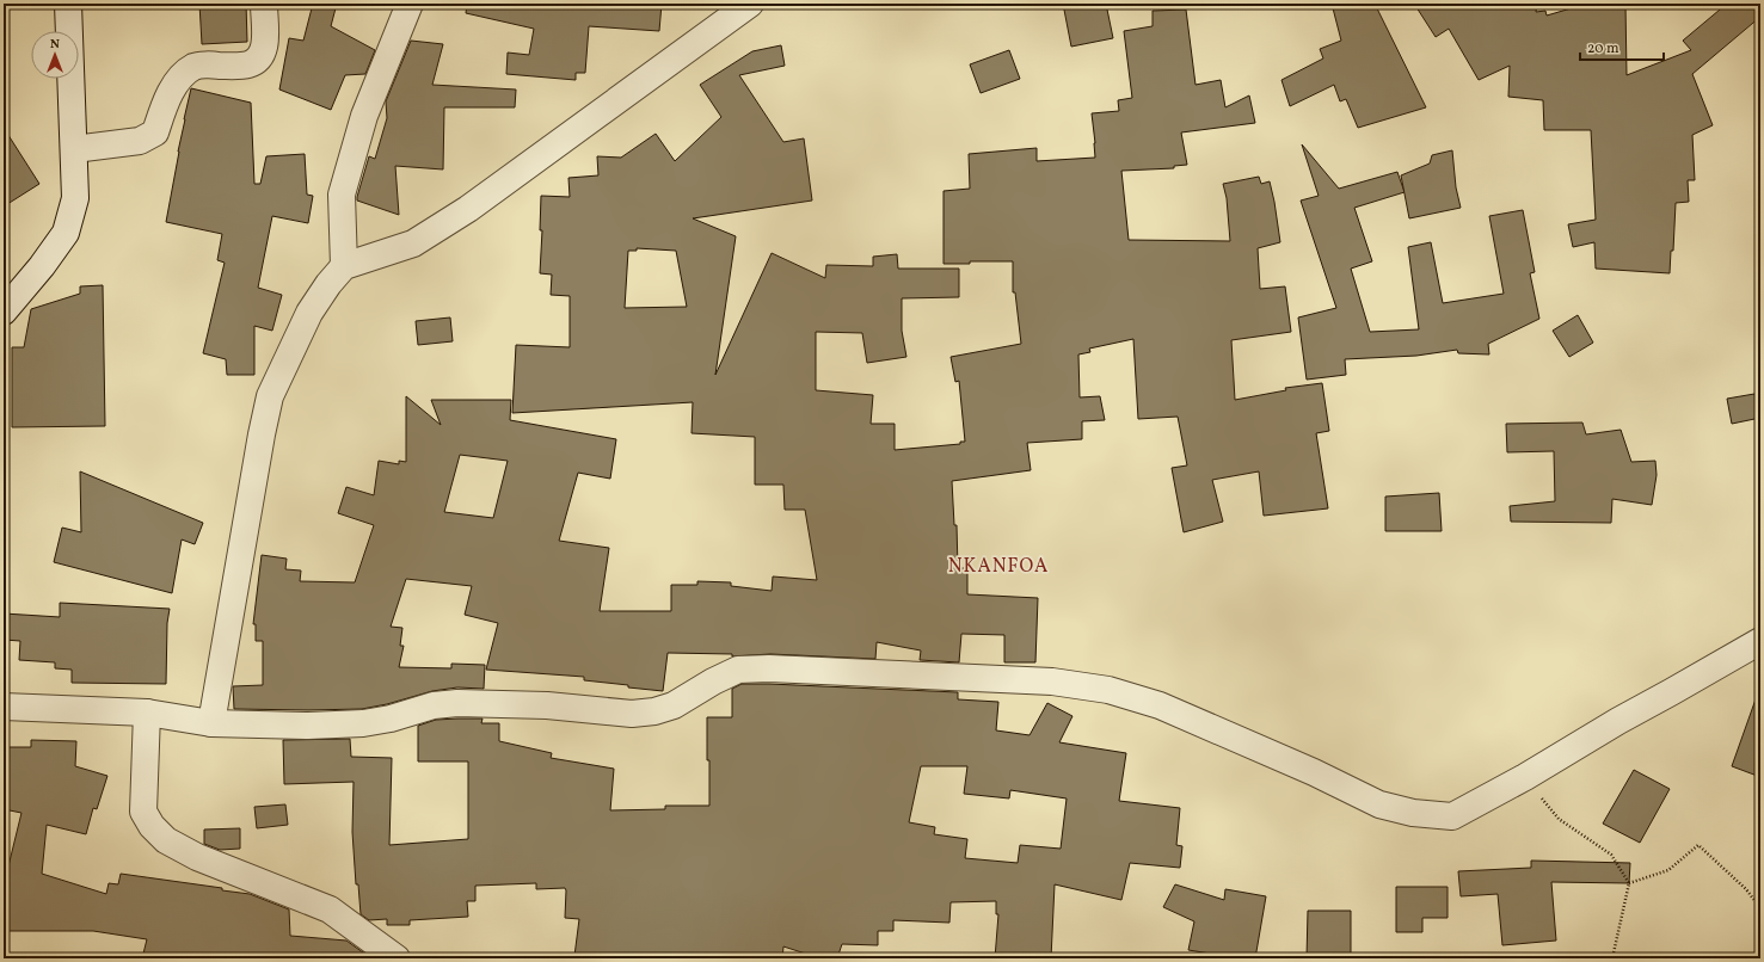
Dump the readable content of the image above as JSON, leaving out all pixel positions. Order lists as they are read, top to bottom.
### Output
{
  "districts": ["NKANFOA"],
  "scale_bar": "20 m",
  "north": "top"
}
